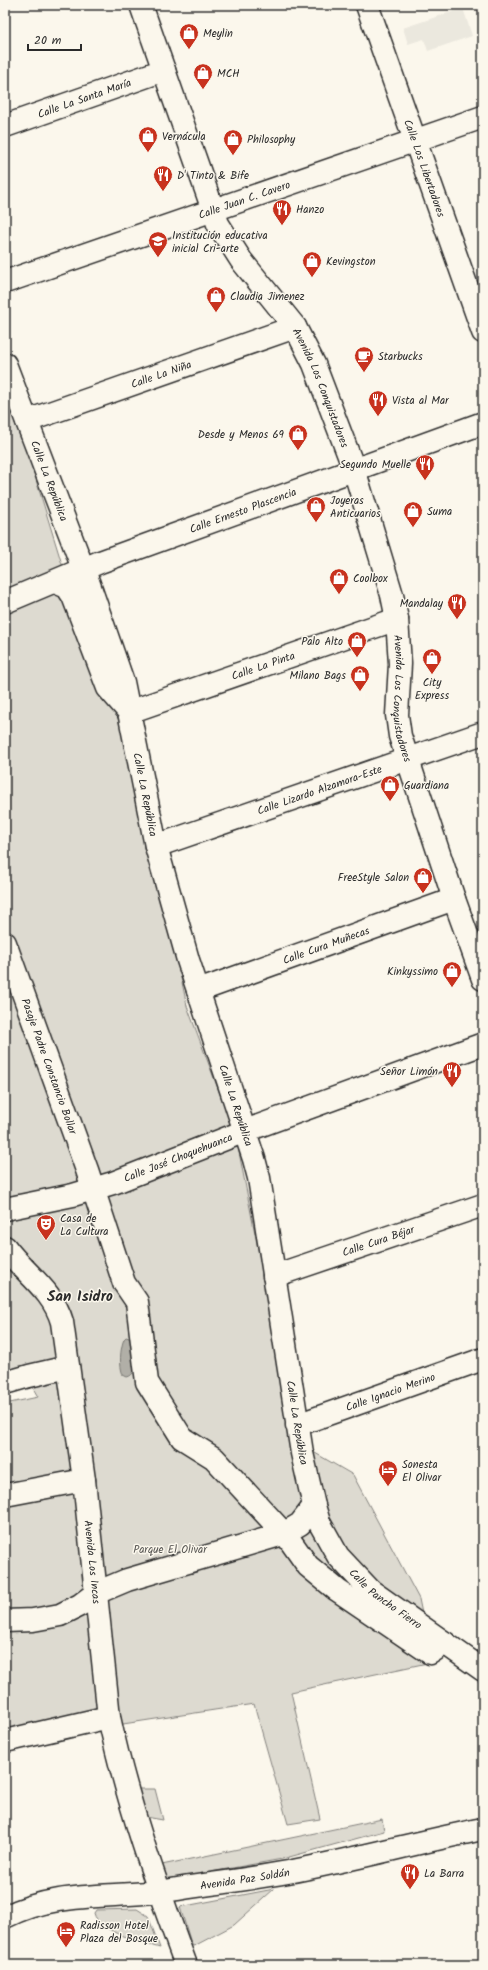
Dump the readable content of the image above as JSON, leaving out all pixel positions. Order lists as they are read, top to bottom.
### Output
{
  "streets": {
    "street": [
      "Calle La Santa María",
      "Calle Los Libertadores",
      "Calle Juan C. Cavero",
      "Calle La Niña",
      "Avenida Los Conquistadores",
      "Calle La República",
      "Calle Ernesto Plascencia",
      "Calle La Pinta",
      "Calle Lizardo Alzamora-Este",
      "Calle Cura Muñecas",
      "Pasaje Padre Constancio Bollar",
      "Calle José Choquehuanca",
      "Calle Cura Béjar",
      "Calle Ignacio Merino",
      "Avenida Los Incas",
      "Calle Pancho Fierro",
      "Avenida Paz Soldán"
    ]
  },
  "crossings": [
    ["Calle La Santa María", "Avenida Los Conquistadores"],
    ["Calle Los Libertadores", "Calle Juan C. Cavero"],
    ["Calle Juan C. Cavero", "Avenida Los Conquistadores"],
    ["Calle La Niña", "Avenida Los Conquistadores"],
    ["Calle La Niña", "Calle La República"],
    ["Avenida Los Conquistadores", "Calle Ernesto Plascencia"],
    ["Avenida Los Conquistadores", "Calle La Pinta"],
    ["Avenida Los Conquistadores", "Calle Lizardo Alzamora-Este"],
    ["Avenida Los Conquistadores", "Calle Cura Muñecas"],
    ["Calle La República", "Calle Ernesto Plascencia"],
    ["Calle La República", "Calle La Pinta"],
    ["Calle La República", "Calle Lizardo Alzamora-Este"],
    ["Calle La República", "Calle Cura Muñecas"],
    ["Calle La República", "Calle José Choquehuanca"],
    ["Calle La República", "Calle Cura Béjar"],
    ["Calle La República", "Calle Ignacio Merino"],
    ["Calle La República", "Calle Pancho Fierro"],
    ["Pasaje Padre Constancio Bollar", "Calle José Choquehuanca"],
    ["Pasaje Padre Constancio Bollar", "Calle Pancho Fierro"],
    ["Avenida Los Incas", "Avenida Paz Soldán"]
  ],
  "districts": ["San Isidro"],
  "parks": ["Parque El Olivar"],
  "places": {
    "shop": [
      "Meylin",
      "MCH",
      "Vernácula",
      "Philosophy",
      "Kevingston",
      "Claudia Jimenez",
      "Desde y Menos 69",
      "Joyeras Anticuarios",
      "Suma",
      "Coolbox",
      "Palo Alto",
      "City Express",
      "Milano Bags",
      "Guardiana",
      "FreeStyle Salon",
      "Kinkyssimo"
    ],
    "restaurant": [
      "D' Tinto & Bife",
      "Hanzo",
      "Vista al Mar",
      "Segundo Muelle",
      "Mandalay",
      "Señor Limón",
      "La Barra"
    ],
    "school or university": ["Institución educativa inicial Cri-arte"],
    "cafe": ["Starbucks"],
    "theatre": ["Casa de La Cultura"],
    "hotel": ["Sonesta El Olivar", "Radisson Hotel Plaza del Bosque"]
  },
  "scale_bar": "20 m"
}
